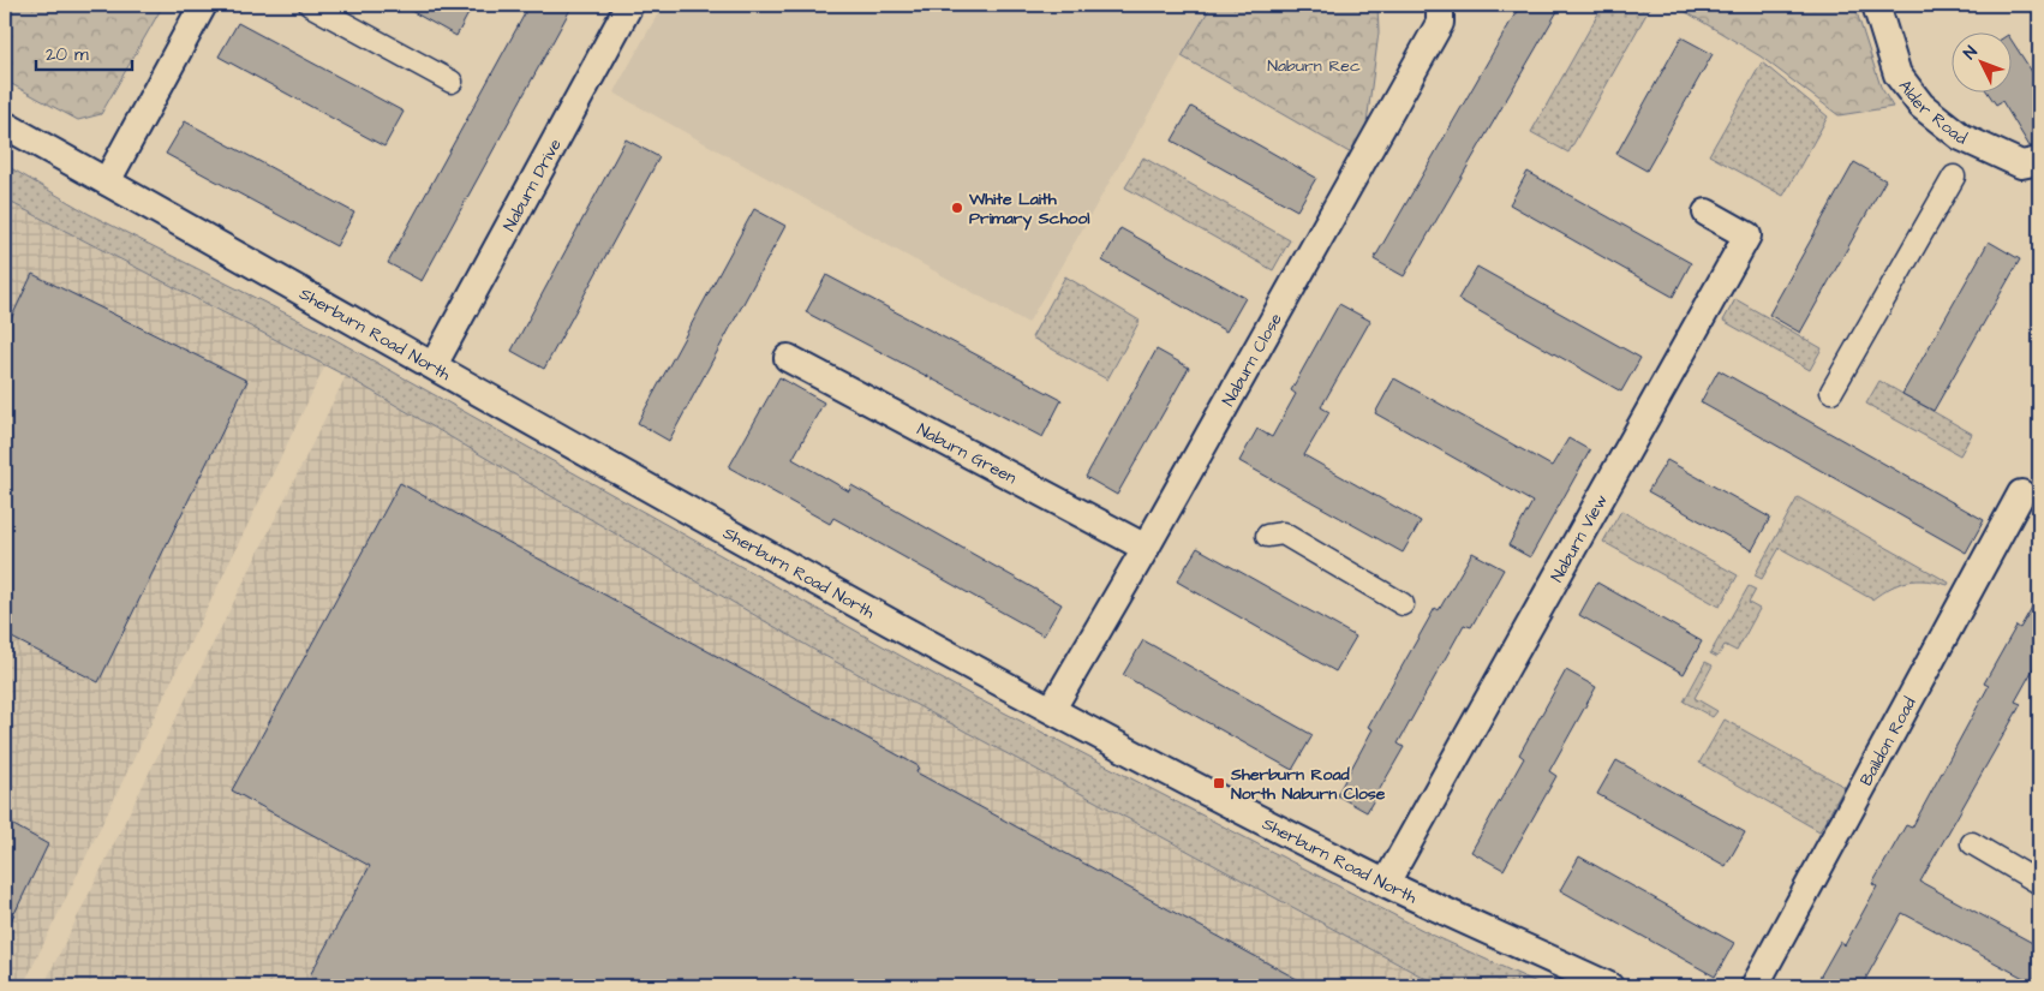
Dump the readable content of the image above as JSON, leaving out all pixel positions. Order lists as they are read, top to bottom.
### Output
{
  "streets": {
    "street": [
      "Alder Road",
      "Naburn Drive",
      "Sherburn Road North",
      "Naburn Close",
      "Naburn Green",
      "Naburn View",
      "Baildon Road"
    ]
  },
  "crossings": [
    ["Naburn Drive", "Sherburn Road North"],
    ["Sherburn Road North", "Naburn Close"],
    ["Sherburn Road North", "Naburn View"],
    ["Naburn Close", "Naburn Green"]
  ],
  "parks": ["Naburn Rec"],
  "places": {
    "other": ["White Laith Primary School"],
    "transit": ["Sherburn Road North Naburn Close"]
  },
  "scale_bar": "20 m",
  "north": "top left"
}
